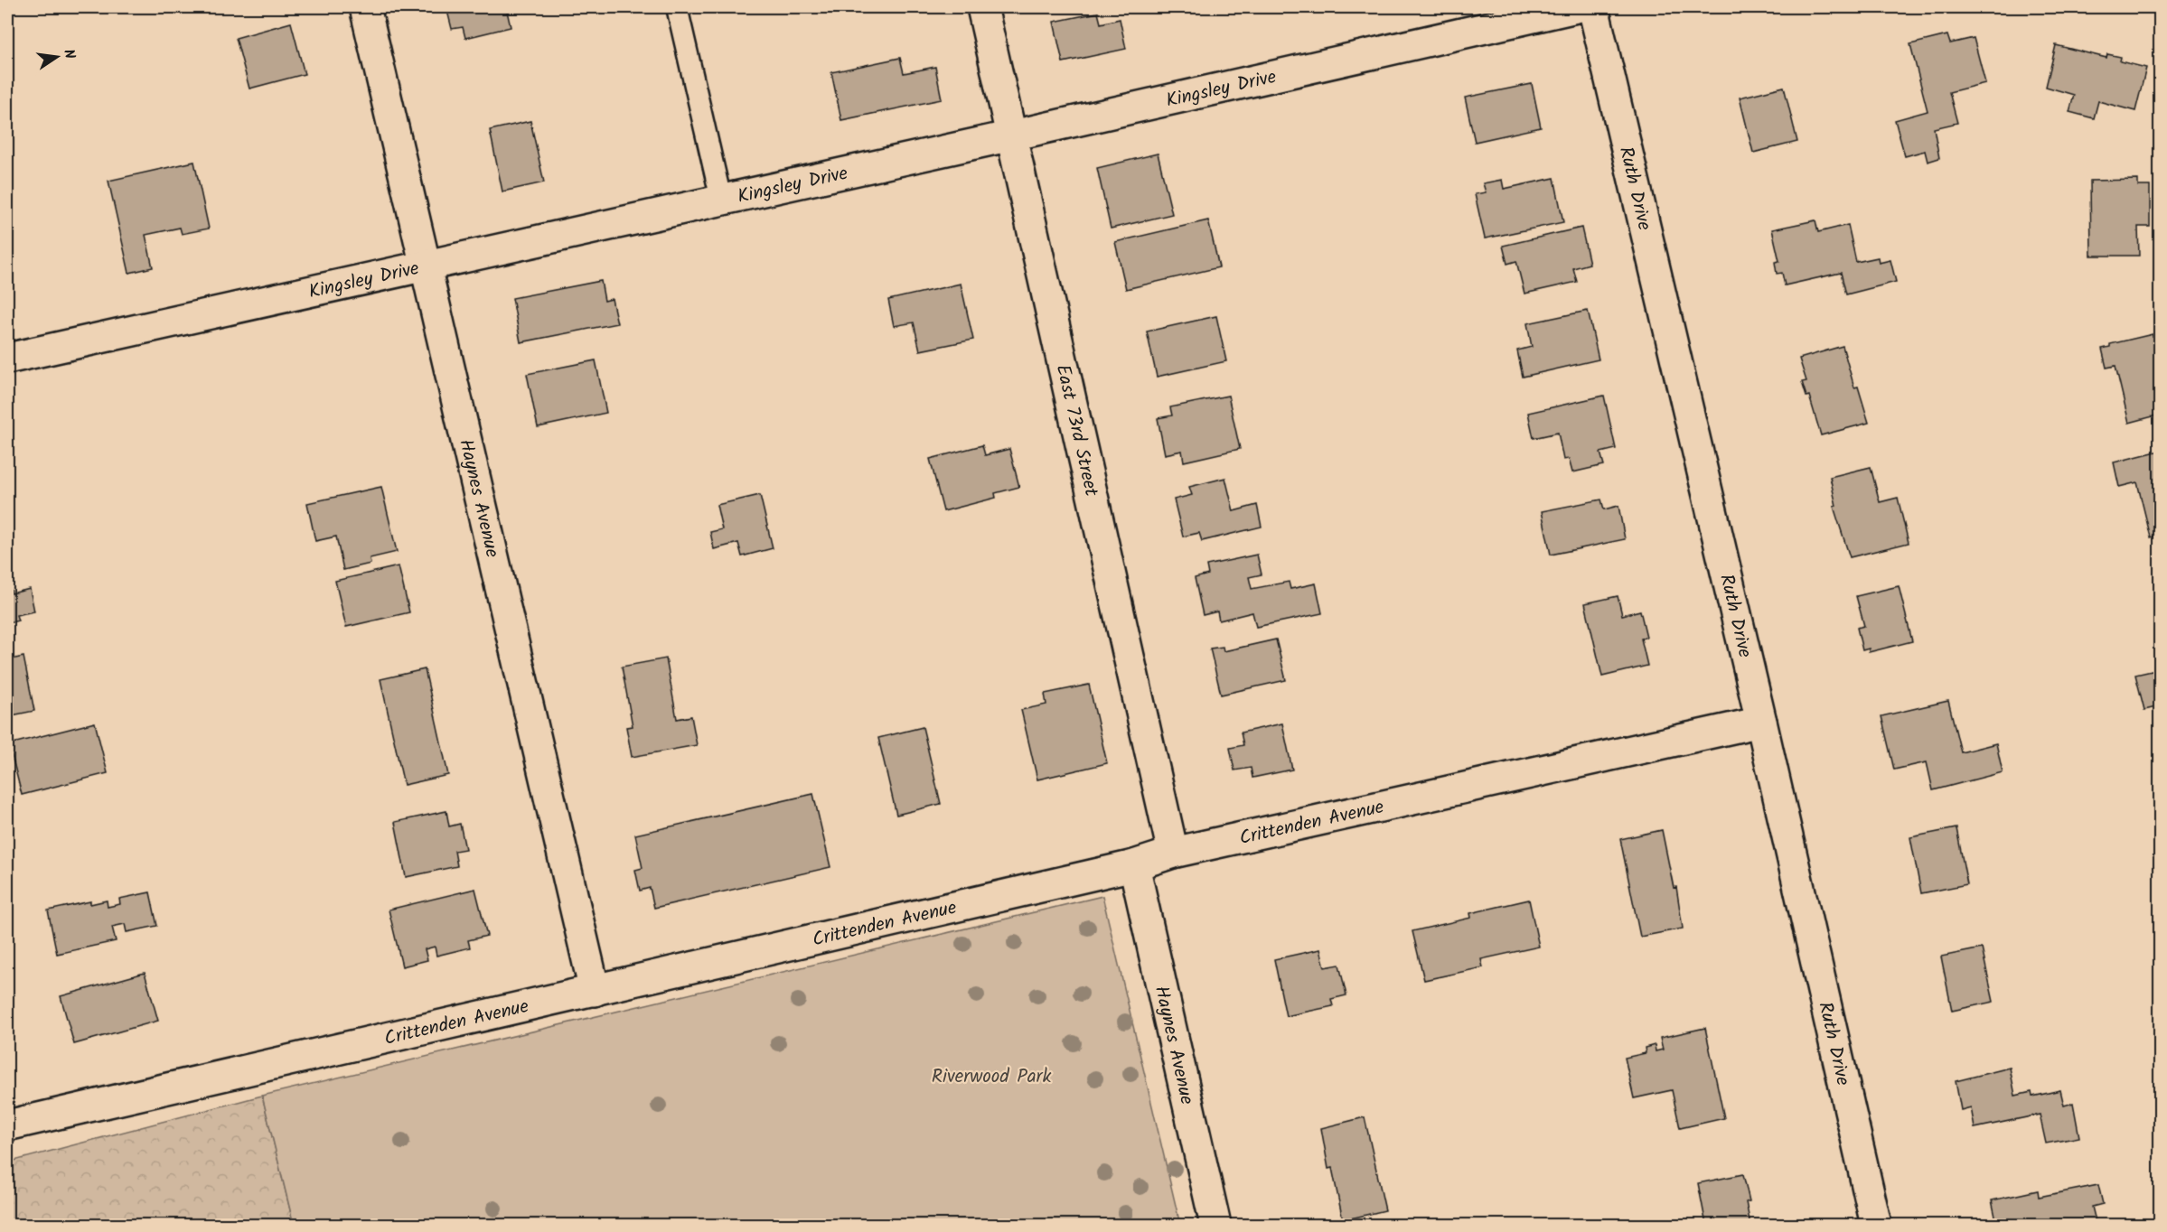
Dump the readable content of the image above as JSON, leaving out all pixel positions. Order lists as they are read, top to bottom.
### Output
{
  "streets": {
    "street": [
      "Kingsley Drive",
      "Ruth Drive",
      "East 73rd Street",
      "Haynes Avenue",
      "Crittenden Avenue"
    ]
  },
  "crossings": [
    ["Kingsley Drive", "East 73rd Street"],
    ["Kingsley Drive", "Haynes Avenue"],
    ["Ruth Drive", "Crittenden Avenue"],
    ["East 73rd Street", "Crittenden Avenue"],
    ["Haynes Avenue", "Crittenden Avenue"]
  ],
  "parks": ["Riverwood Park"],
  "north": "right"
}
